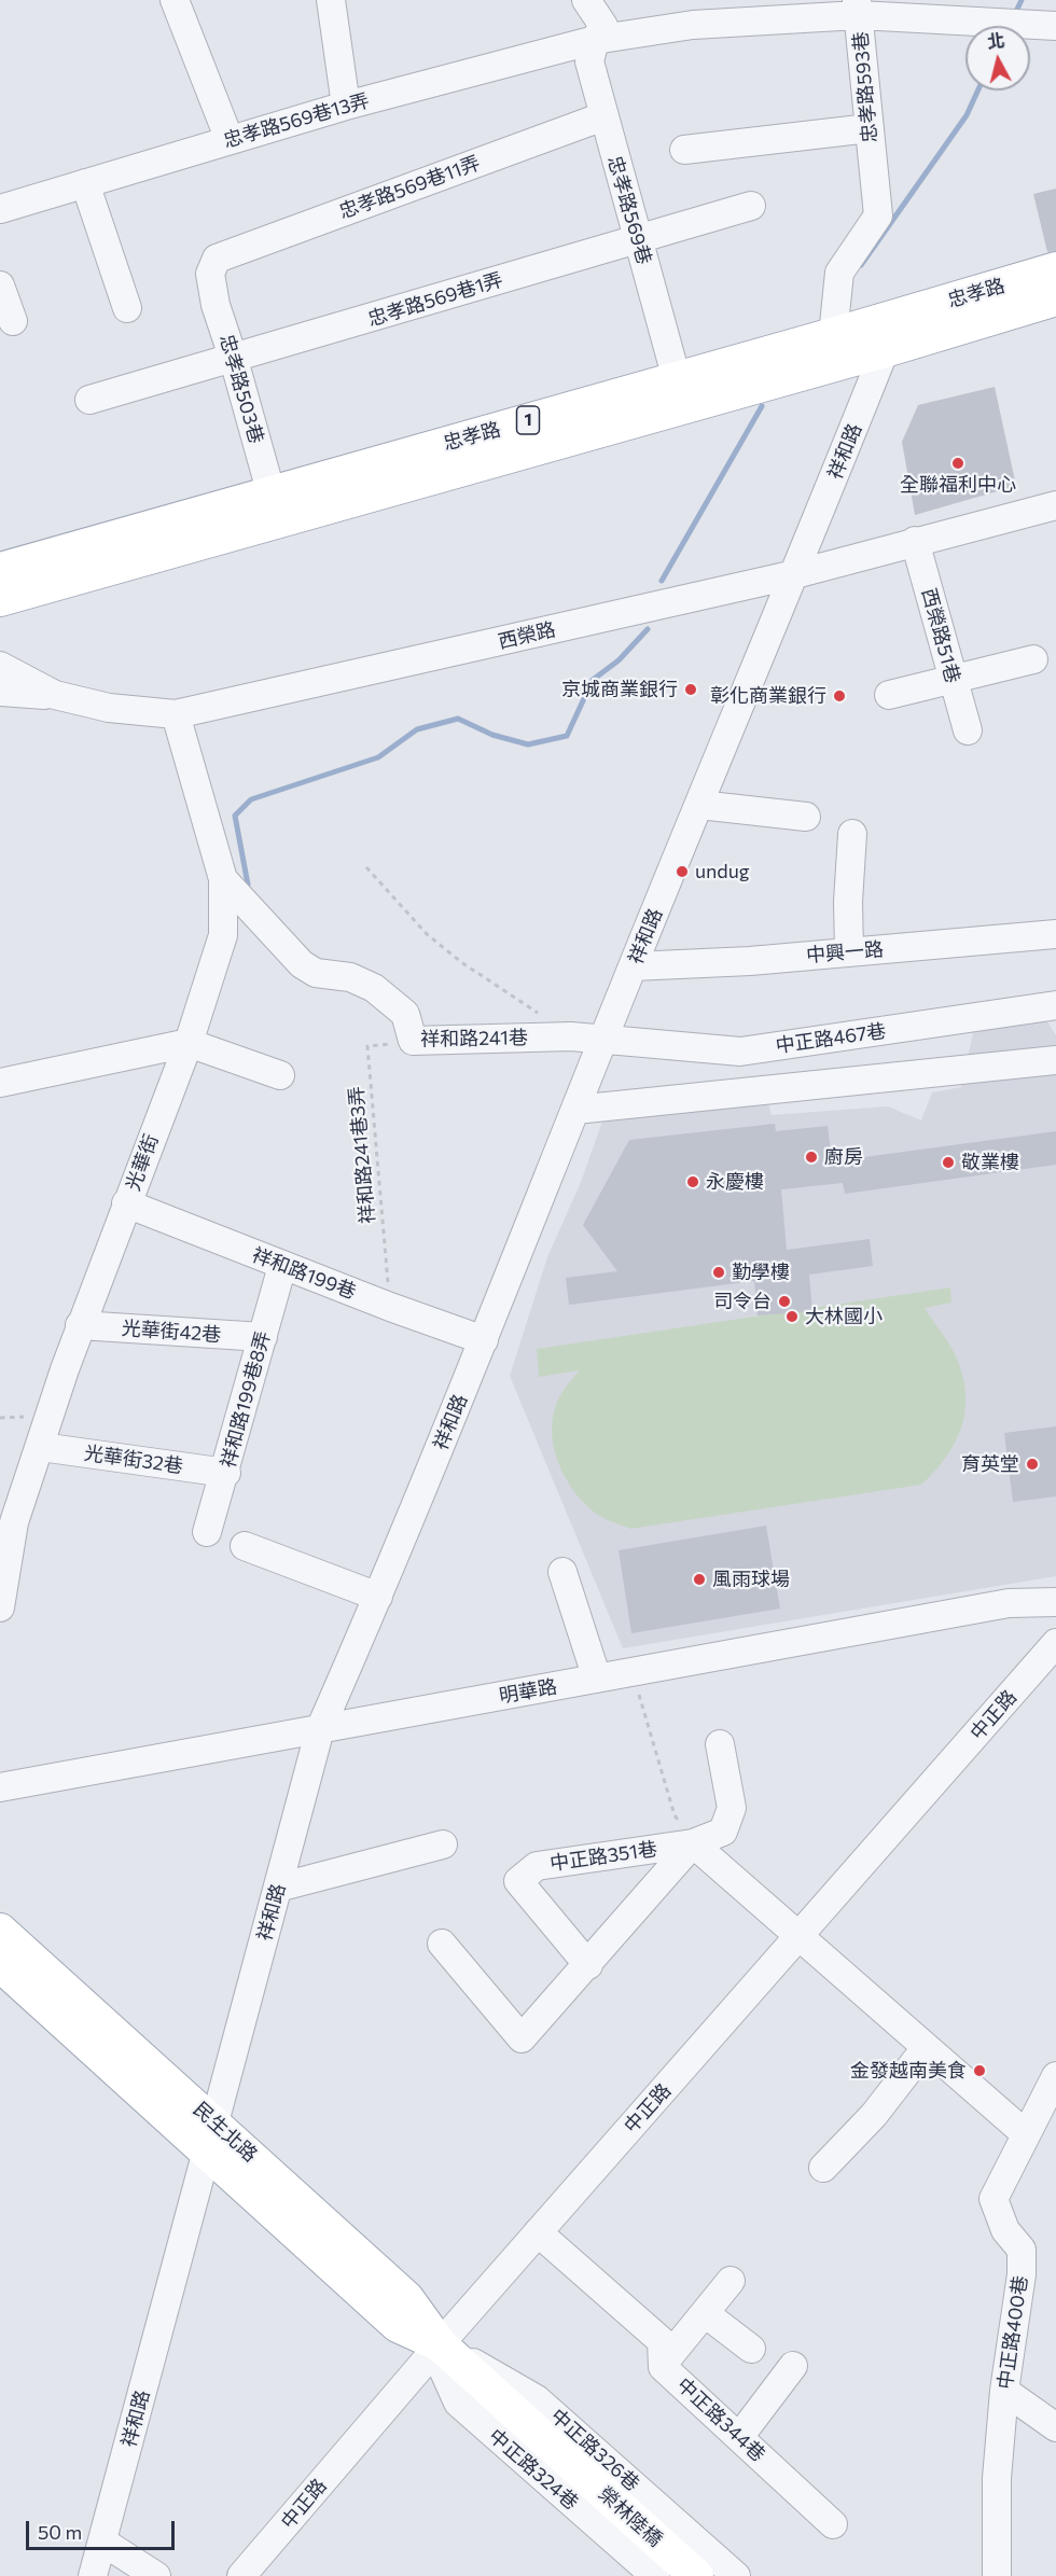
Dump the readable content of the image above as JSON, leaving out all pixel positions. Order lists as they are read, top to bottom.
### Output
{
  "streets": {
    "main road": [
      "忠孝路",
      "1",
      "民生北路",
      "榮林陸橋"
    ],
    "street": [
      "忠孝路593巷",
      "忠孝路569巷13弄",
      "忠孝路569巷11弄",
      "忠孝路569巷",
      "忠孝路569巷1弄",
      "忠孝路503巷",
      "祥和路",
      "西榮路",
      "西榮路51巷",
      "中興一路",
      "祥和路241巷",
      "中正路467巷",
      "光華街",
      "祥和路199巷",
      "光華街42巷",
      "祥和路199巷8弄",
      "光華街32巷",
      "明華路",
      "中正路",
      "中正路351巷",
      "中正路400巷",
      "中正路344巷",
      "中正路326巷",
      "中正路324巷"
    ],
    "path": ["祥和路241巷3弄"]
  },
  "crossings": [
    ["忠孝路593巷", "忠孝路569巷13弄"],
    ["忠孝路593巷", "忠孝路569巷"],
    ["忠孝路593巷", "忠孝路"],
    ["忠孝路569巷13弄", "忠孝路569巷"],
    ["忠孝路569巷11弄", "忠孝路569巷"],
    ["忠孝路569巷11弄", "忠孝路503巷"],
    ["忠孝路569巷", "忠孝路"],
    ["忠孝路569巷", "忠孝路569巷1弄"],
    ["忠孝路", "忠孝路503巷"],
    ["忠孝路", "祥和路"],
    ["忠孝路569巷1弄", "忠孝路503巷"],
    ["祥和路", "西榮路"],
    ["祥和路", "中興一路"],
    ["祥和路", "祥和路241巷"],
    ["祥和路", "中正路467巷"],
    ["祥和路", "祥和路199巷"],
    ["祥和路", "明華路"],
    ["祥和路", "民生北路"],
    ["西榮路", "西榮路51巷"],
    ["西榮路", "光華街"],
    ["祥和路241巷", "中正路467巷"],
    ["祥和路241巷", "祥和路241巷3弄"],
    ["祥和路241巷", "光華街"],
    ["祥和路241巷3弄", "祥和路199巷"],
    ["光華街", "祥和路199巷"],
    ["光華街", "光華街42巷"],
    ["光華街", "光華街32巷"],
    ["祥和路199巷", "祥和路199巷8弄"],
    ["光華街42巷", "祥和路199巷8弄"],
    ["祥和路199巷8弄", "光華街32巷"],
    ["中正路", "民生北路"],
    ["中正路", "中正路344巷"],
    ["中正路", "中正路326巷"],
    ["中正路", "中正路324巷"],
    ["民生北路", "中正路326巷"],
    ["民生北路", "中正路324巷"],
    ["民生北路", "榮林陸橋"],
    ["中正路326巷", "中正路324巷"]
  ],
  "places": [
    "全聯福利中心",
    "京城商業銀行",
    "彰化商業銀行",
    "undug",
    "廚房",
    "敬業樓",
    "永慶樓",
    "勤學樓",
    "司令台",
    "大林國小",
    "育英堂",
    "風雨球場",
    "金發越南美食"
  ],
  "scale_bar": "50 m",
  "north": "top"
}
